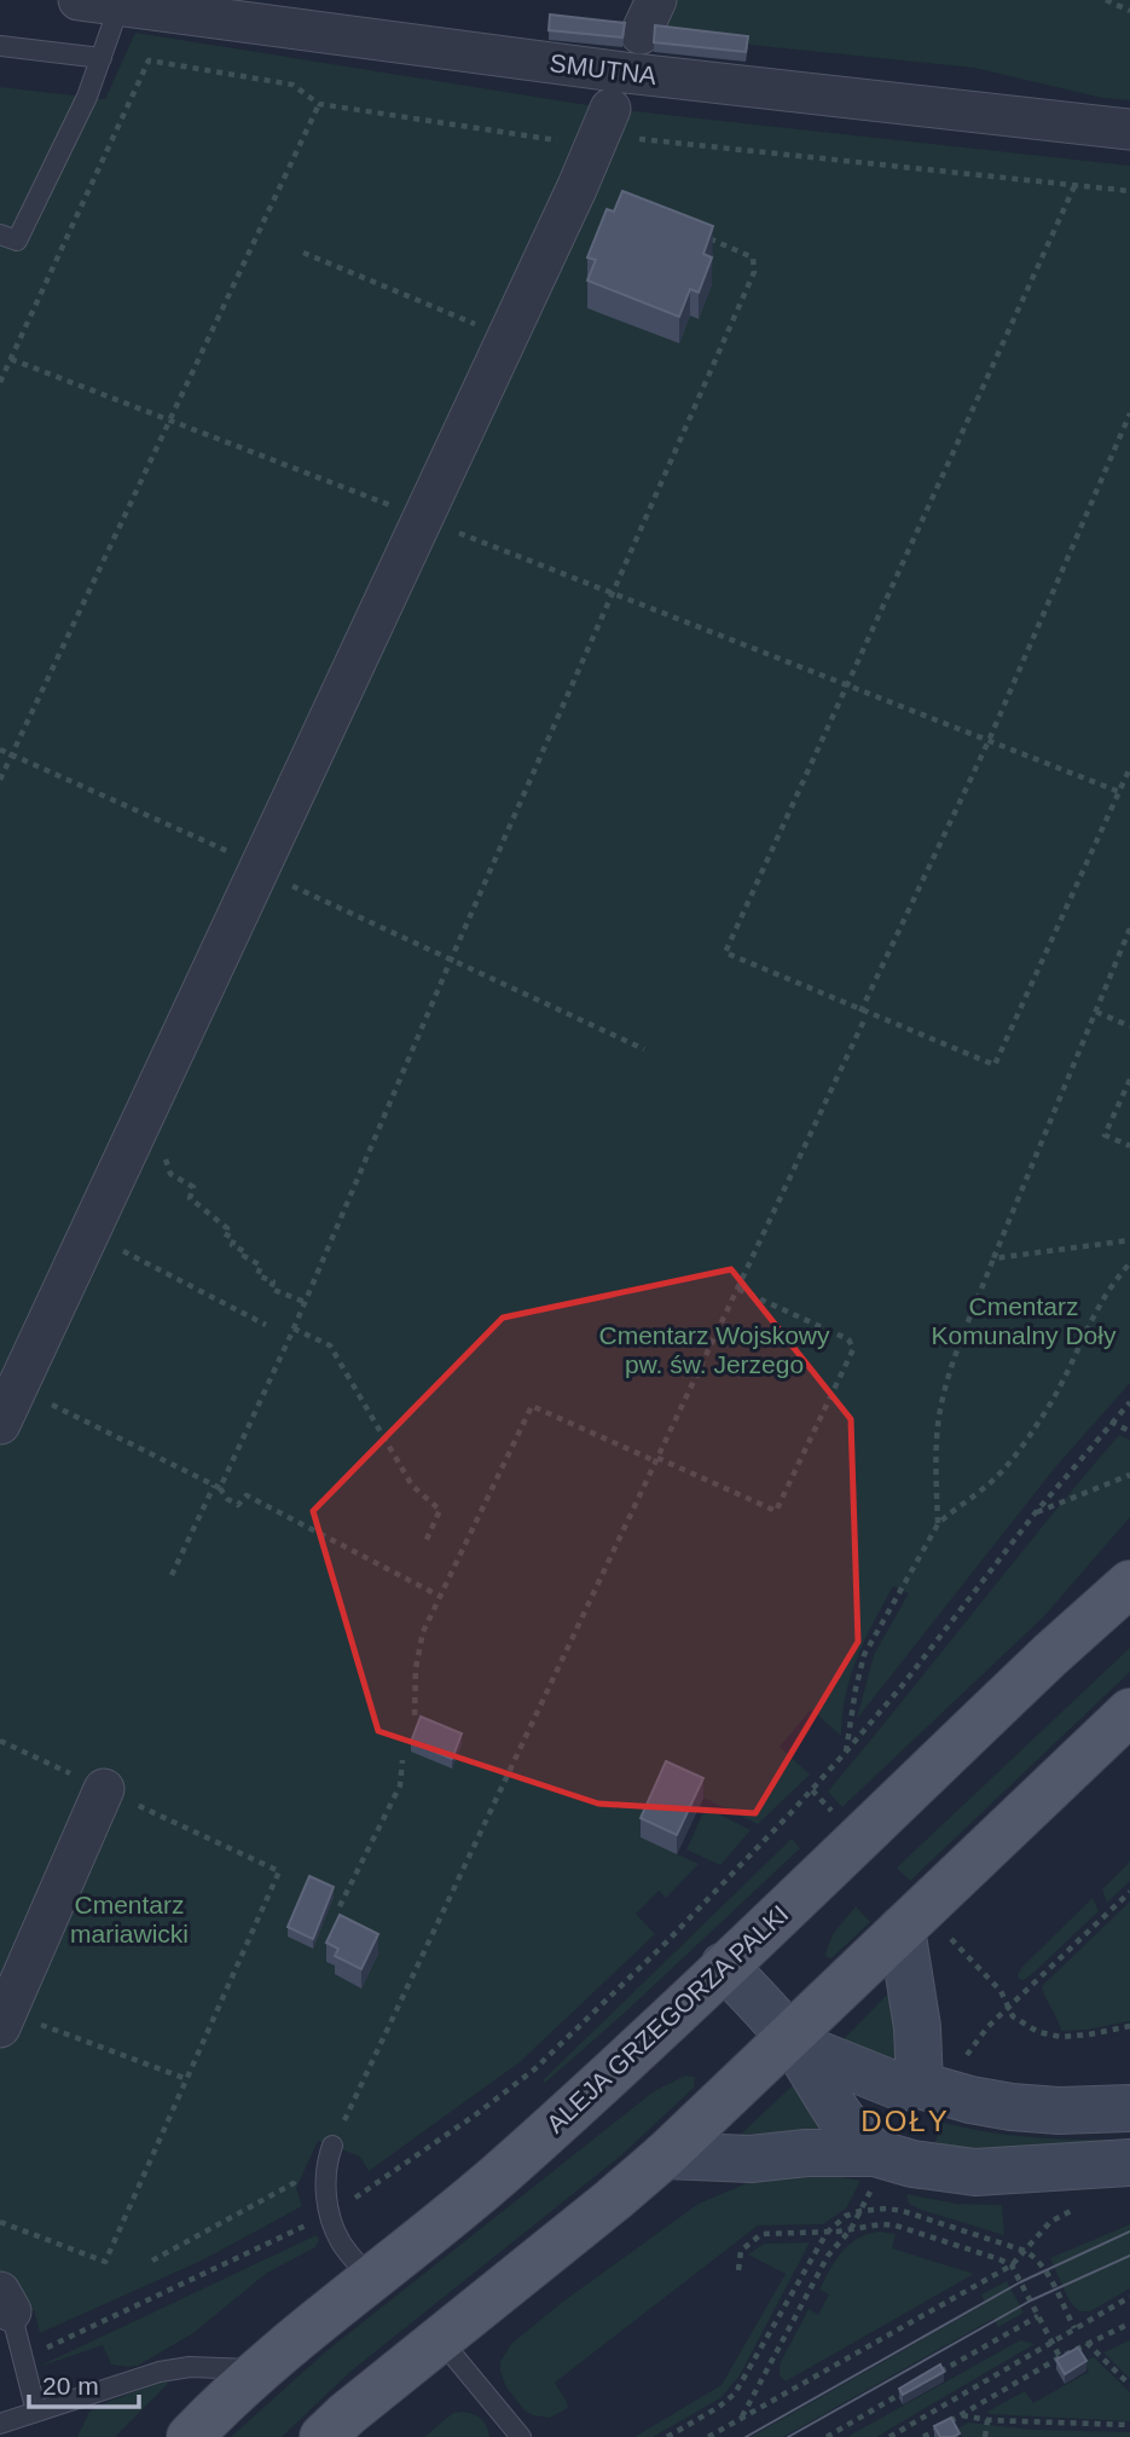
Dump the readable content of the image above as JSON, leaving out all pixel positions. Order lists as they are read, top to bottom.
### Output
{
  "streets": {
    "main road": ["ALEJA GRZEGORZA PALKI"],
    "street": ["SMUTNA"]
  },
  "districts": ["DOŁY"],
  "parks": ["Cmentarz Komunalny Doły", "Cmentarz Wojskowy pw. św. Jerzego", "Cmentarz mariawicki"],
  "scale_bar": "20 m"
}
